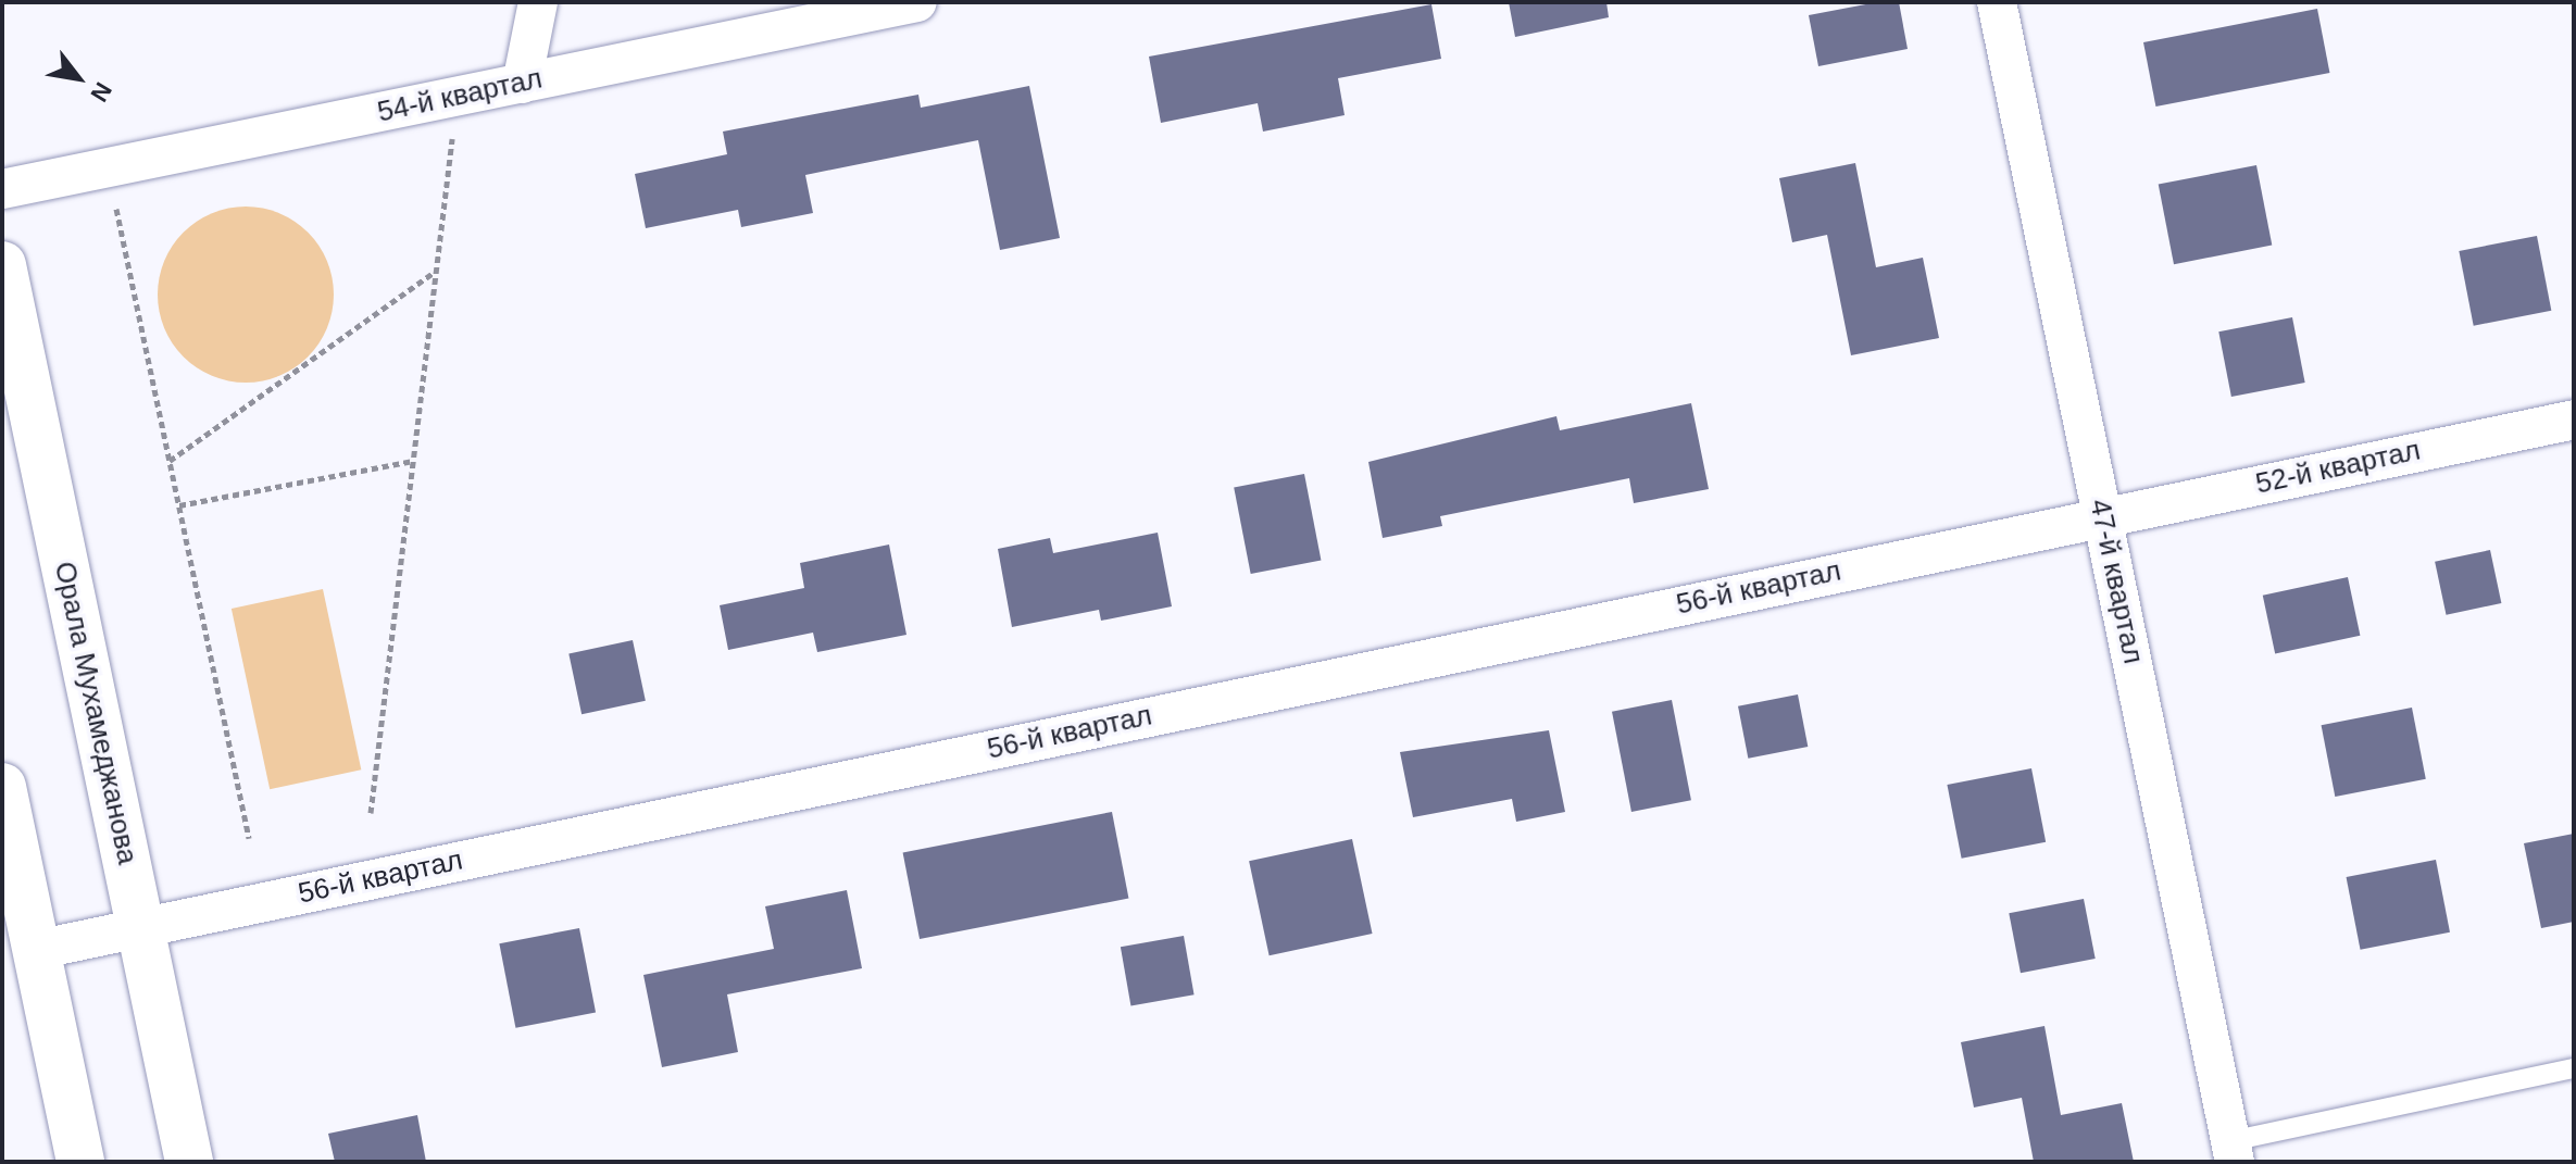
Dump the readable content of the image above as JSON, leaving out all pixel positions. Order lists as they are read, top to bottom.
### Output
{
  "streets": {
    "street": [
      "54-й квартал",
      "52-й квартал",
      "47-й квартал",
      "56-й квартал",
      "Орала Мухамеджанова"
    ]
  },
  "crossings": [
    ["52-й квартал", "47-й квартал"],
    ["52-й квартал", "56-й квартал"],
    ["47-й квартал", "56-й квартал"],
    ["56-й квартал", "Орала Мухамеджанова"]
  ],
  "north": "bottom right"
}
